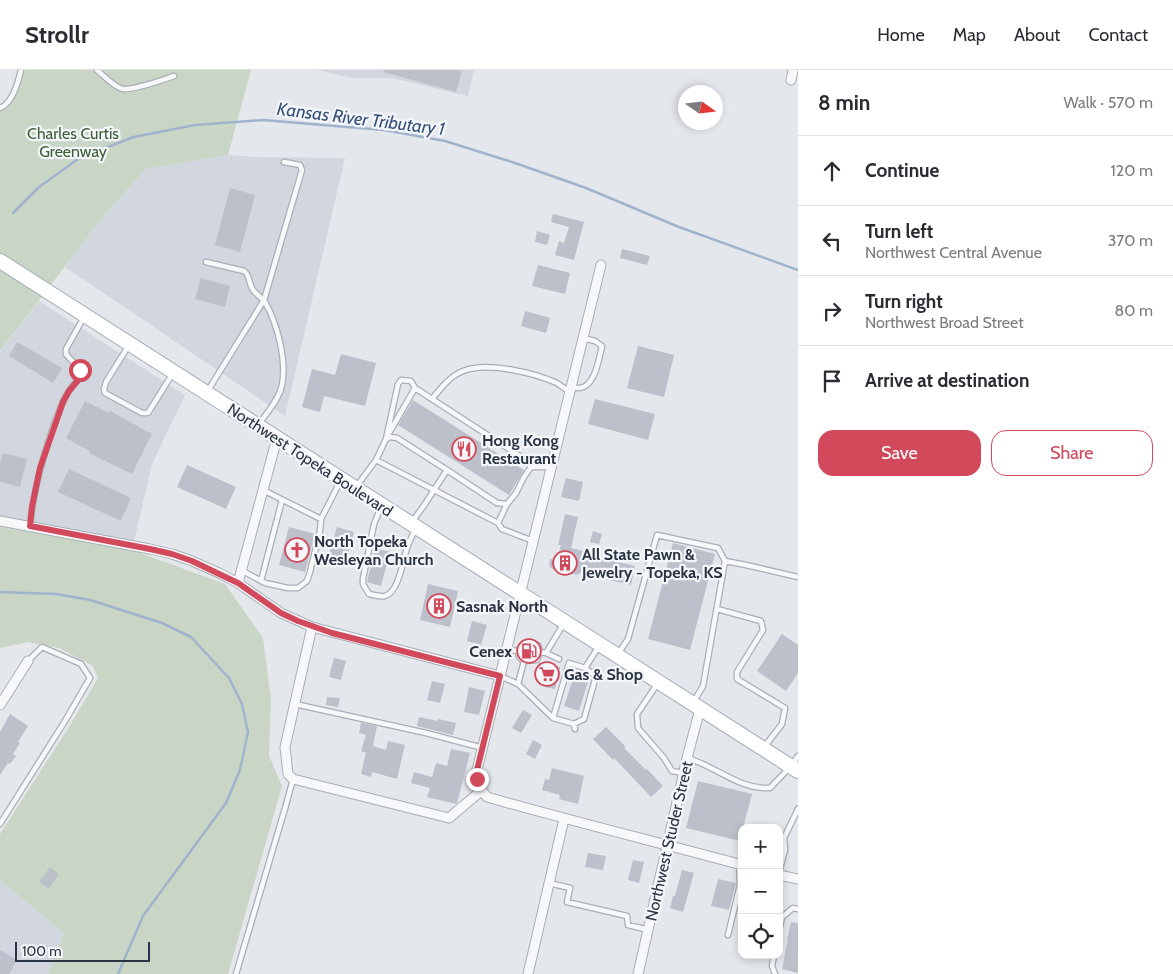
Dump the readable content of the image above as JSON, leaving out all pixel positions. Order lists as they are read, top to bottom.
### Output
{
  "streets": {
    "main road": ["Northwest Topeka Boulevard"],
    "street": ["Northwest Studer Street"]
  },
  "crossings": [
    ["Northwest Topeka Boulevard", "Northwest Studer Street"]
  ],
  "water": ["Kansas River Tributary 1"],
  "parks": ["Charles Curtis Greenway"],
  "places": {
    "restaurant": ["Hong Kong Restaurant"],
    "church": ["North Topeka Wesleyan Church"],
    "building": ["All State Pawn & Jewelry - Topeka, KS", "Sasnak North"],
    "fuel station": ["Cenex"],
    "supermarket": ["Gas & Shop"]
  },
  "scale_bar": "100 m",
  "north": "right",
  "page": {
    "header": "Strollr",
    "nav": [
      "Home",
      "Map",
      "About",
      "Contact"
    ],
    "heading": ["8 min", "Walk · 570 m"],
    "list": [
      ["Continue", "120 m"],
      ["Turn left", "Northwest Central Avenue", "370 m"],
      ["Turn right", "Northwest Broad Street", "80 m"],
      "Arrive at destination"
    ],
    "buttons": ["Save", "Share"],
    "map_buttons": ["+", "−"],
    "scale": "100 m"
  }
}
